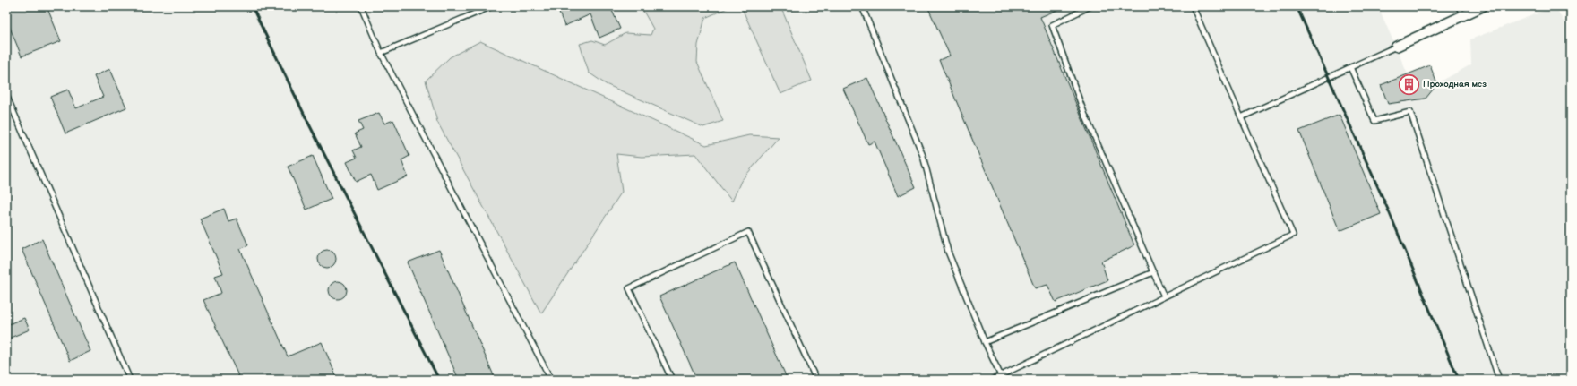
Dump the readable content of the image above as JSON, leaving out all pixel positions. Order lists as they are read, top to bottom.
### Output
{
  "places": {
    "building": ["Проходная мсз"]
  }
}
